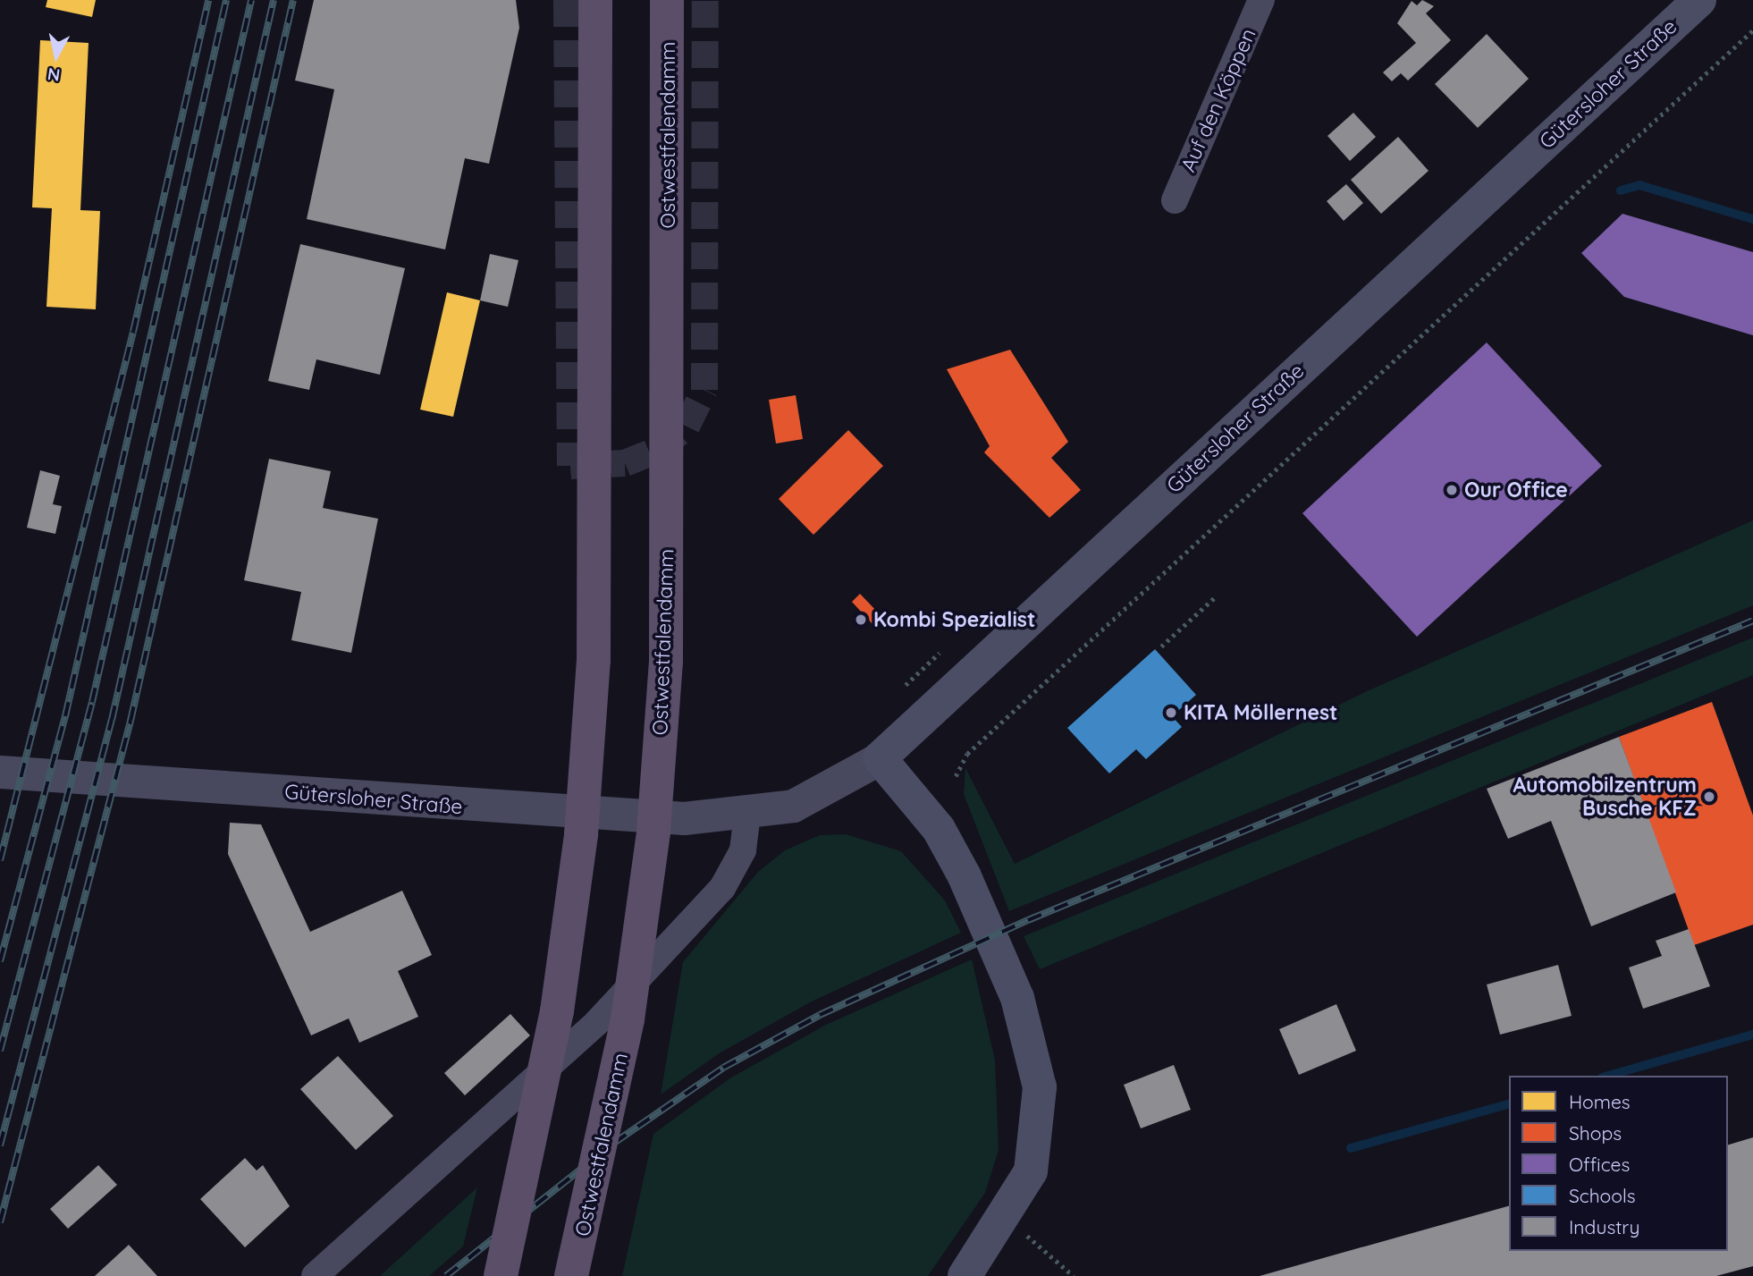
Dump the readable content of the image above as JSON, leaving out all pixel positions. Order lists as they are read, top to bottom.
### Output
{
  "streets": {
    "highway": ["Ostwestfalendamm"],
    "main road": ["Gütersloher Straße"],
    "street": ["Auf den Köppen"]
  },
  "places": [
    "Our Office",
    "Kombi Spezialist",
    "KITA Möllernest",
    "Automobilzentrum Busche KFZ"
  ],
  "legend": [
    "Homes",
    "Shops",
    "Offices",
    "Schools",
    "Industry"
  ],
  "north": "bottom"
}
